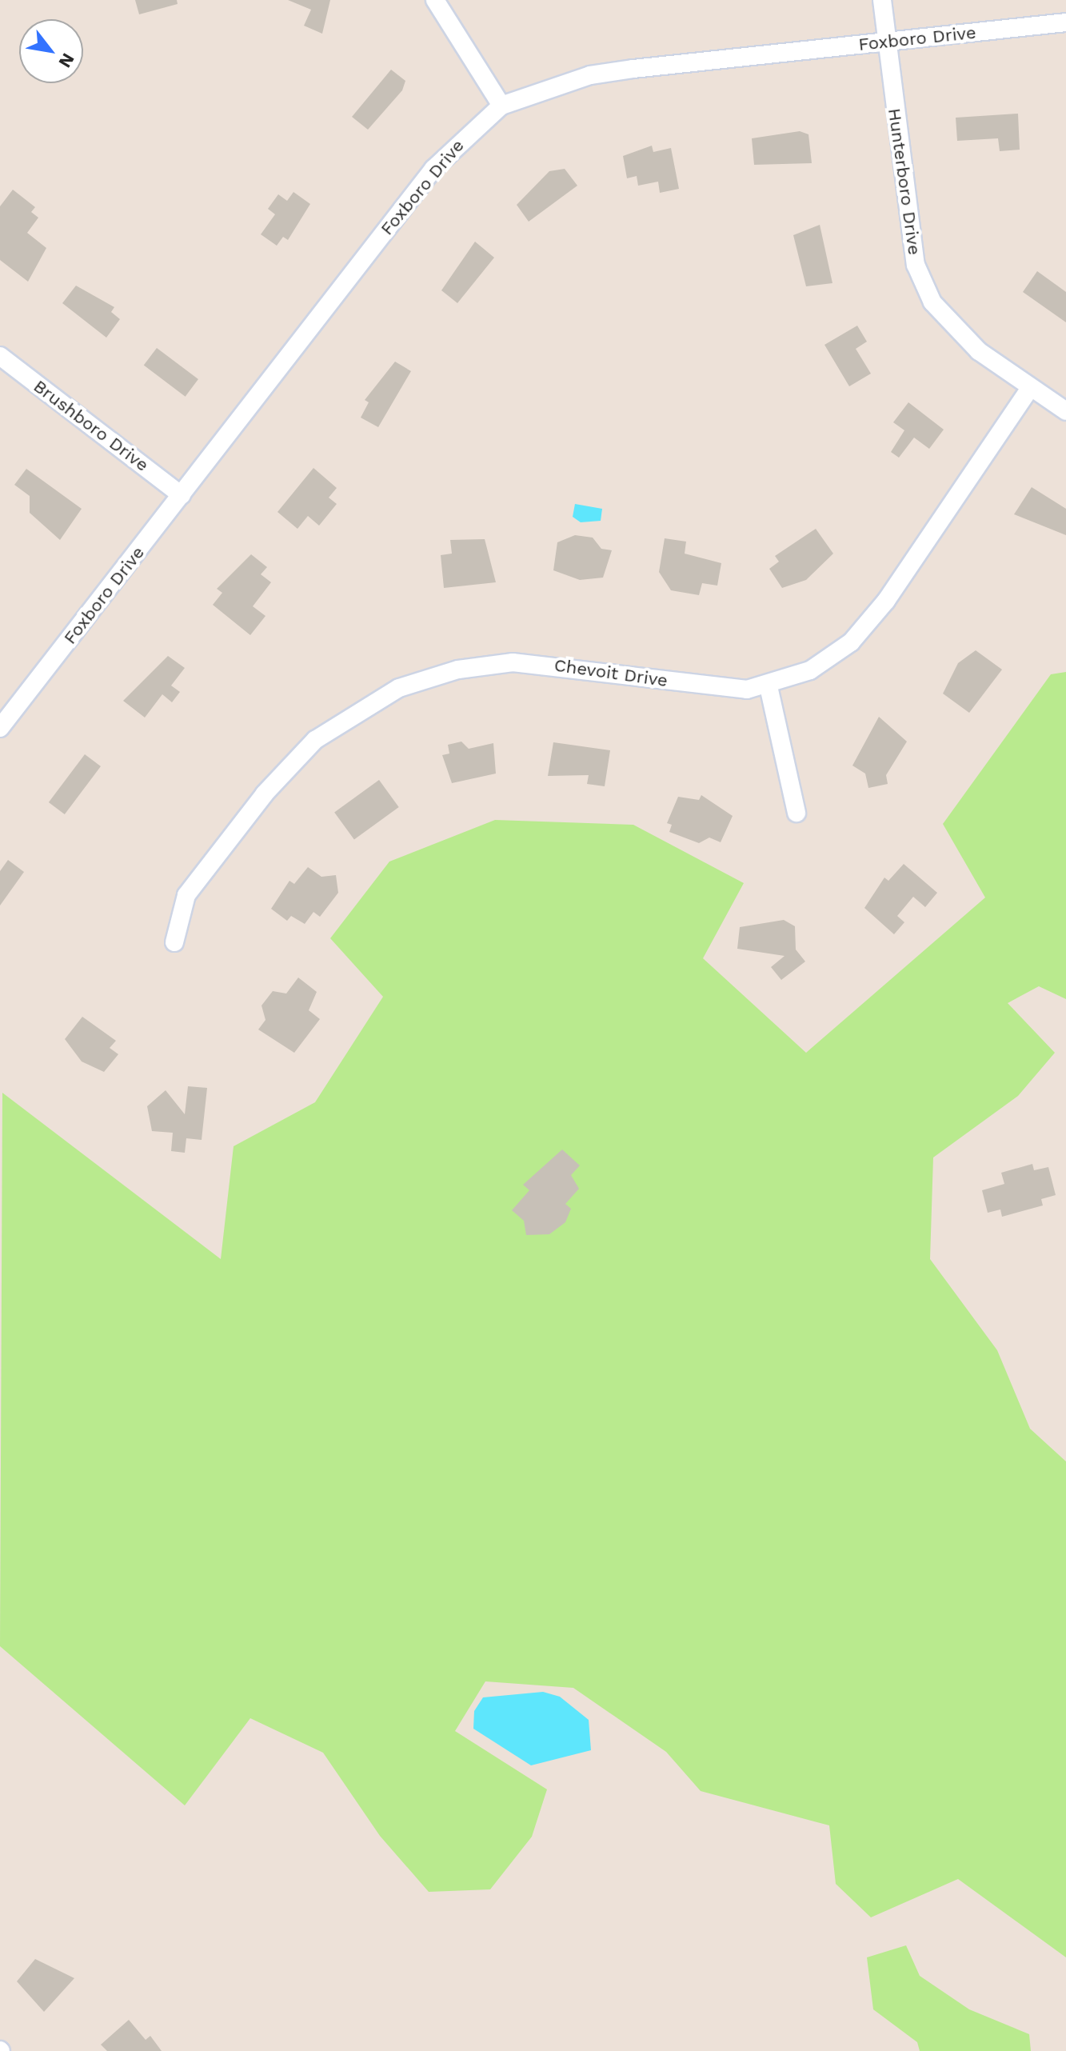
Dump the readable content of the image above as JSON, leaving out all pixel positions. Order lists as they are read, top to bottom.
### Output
{
  "streets": {
    "street": [
      "Foxboro Drive",
      "Hunterboro Drive",
      "Brushboro Drive",
      "Chevoit Drive"
    ]
  },
  "crossings": [
    ["Foxboro Drive", "Hunterboro Drive"],
    ["Foxboro Drive", "Brushboro Drive"],
    ["Hunterboro Drive", "Chevoit Drive"]
  ],
  "north": "bottom right"
}
